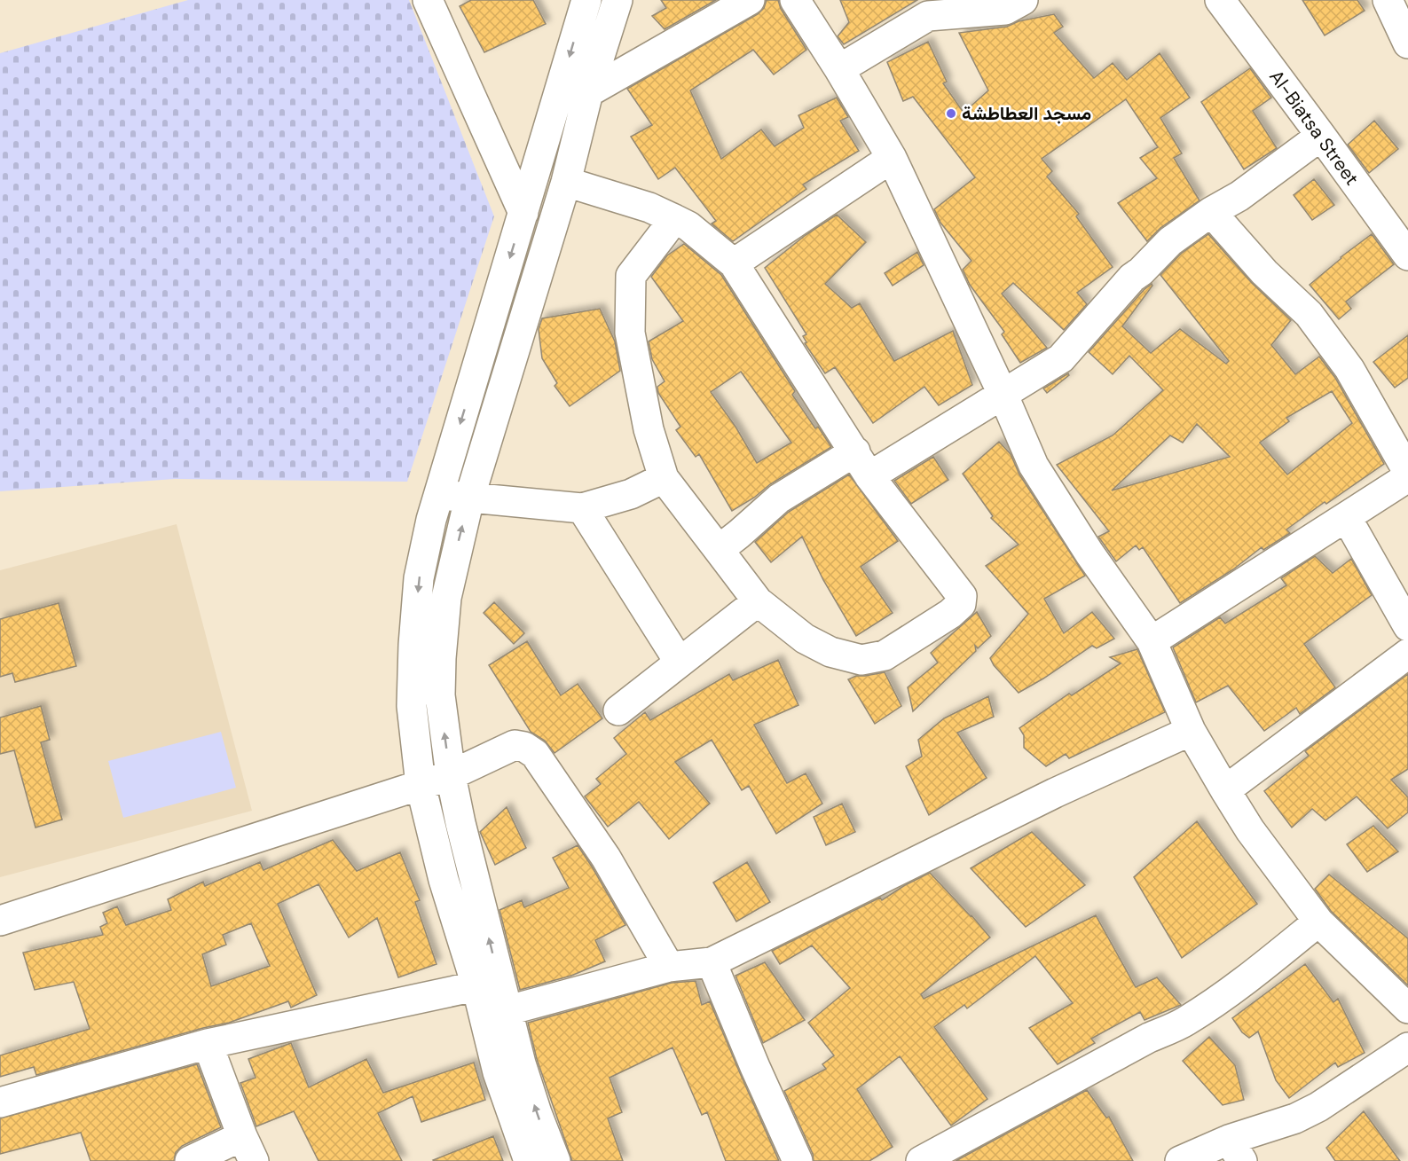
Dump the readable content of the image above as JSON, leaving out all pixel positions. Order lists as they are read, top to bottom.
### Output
{
  "streets": {
    "street": ["Al-Biatsa Street"]
  },
  "places": ["مسجد العطاطشة"]
}
